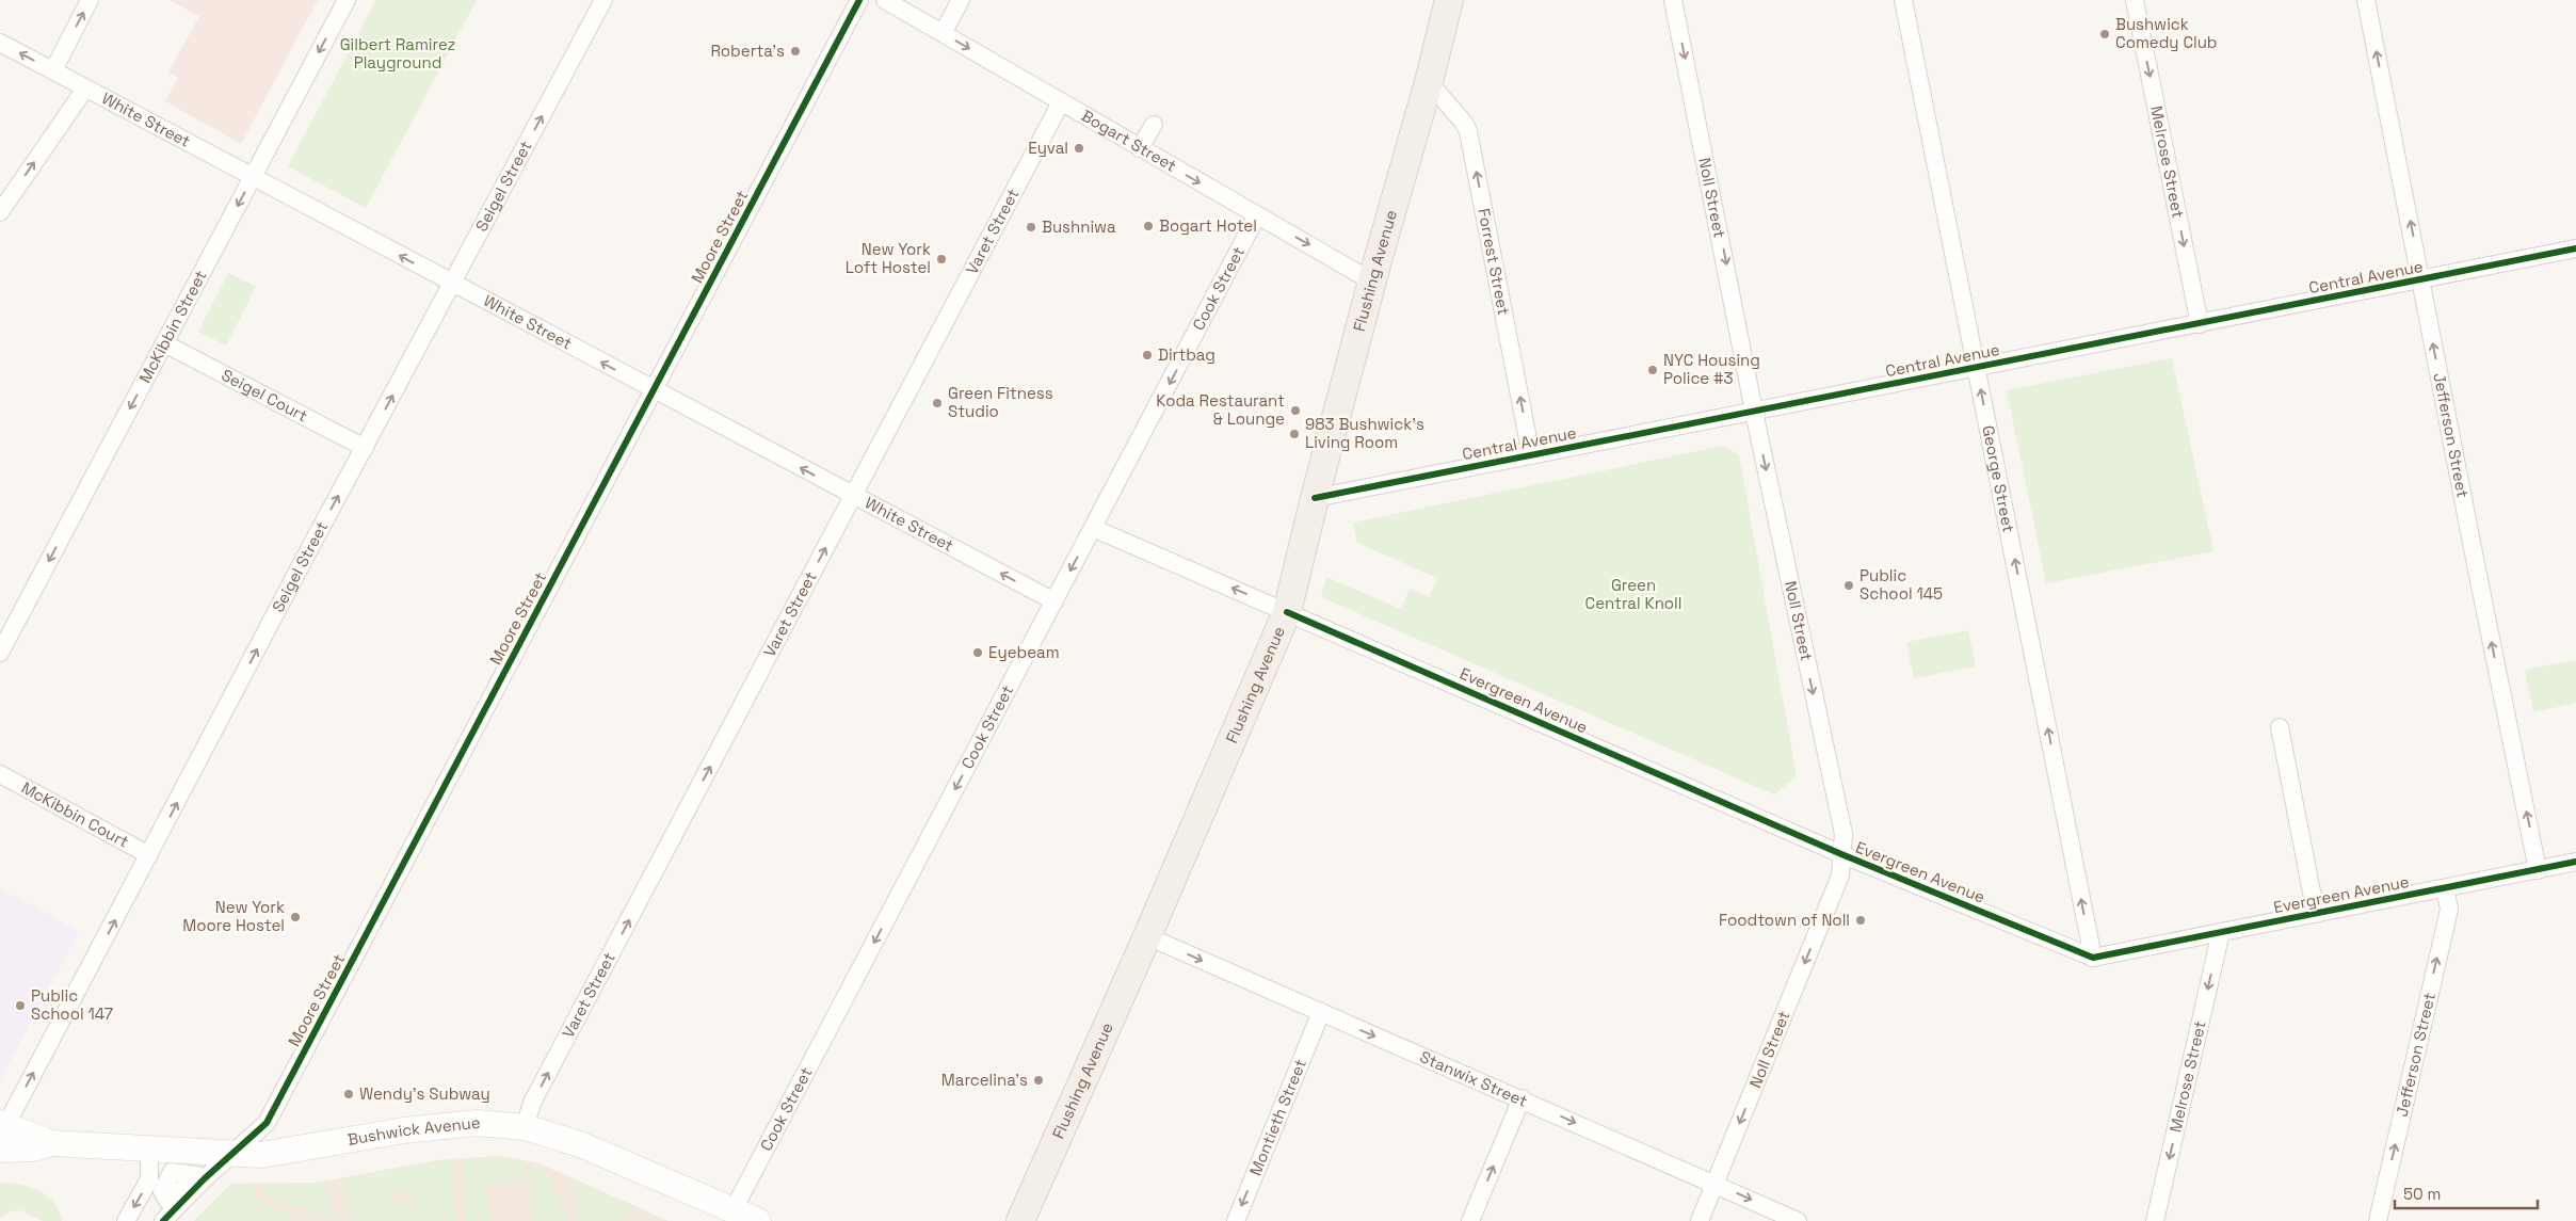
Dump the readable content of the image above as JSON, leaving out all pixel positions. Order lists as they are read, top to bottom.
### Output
{
  "streets": {
    "main road": ["Flushing Avenue", "Bushwick Avenue"],
    "street": [
      "White Street",
      "Bogart Street",
      "Melrose Street",
      "Seigel Street",
      "Noll Street",
      "Varet Street",
      "Moore Street",
      "Forrest Street",
      "Central Avenue",
      "Cook Street",
      "McKibbin Street",
      "Seigel Court",
      "Jefferson Street",
      "George Street",
      "Evergreen Avenue",
      "McKibbin Court",
      "Stanwix Street",
      "Montieth Street"
    ]
  },
  "crossings": [
    ["White Street", "Seigel Street"],
    ["White Street", "Varet Street"],
    ["White Street", "Moore Street"],
    ["White Street", "Cook Street"],
    ["White Street", "McKibbin Street"],
    ["Bogart Street", "Varet Street"],
    ["Bogart Street", "Flushing Avenue"],
    ["Bogart Street", "Cook Street"],
    ["Melrose Street", "Central Avenue"],
    ["Melrose Street", "Evergreen Avenue"],
    ["Seigel Street", "Seigel Court"],
    ["Seigel Street", "McKibbin Court"],
    ["Seigel Street", "Bushwick Avenue"],
    ["Noll Street", "Central Avenue"],
    ["Noll Street", "Evergreen Avenue"],
    ["Noll Street", "Stanwix Street"],
    ["Varet Street", "Bushwick Avenue"],
    ["Moore Street", "Bushwick Avenue"],
    ["Forrest Street", "Flushing Avenue"],
    ["Forrest Street", "Central Avenue"],
    ["Flushing Avenue", "Central Avenue"],
    ["Flushing Avenue", "Evergreen Avenue"],
    ["Flushing Avenue", "Stanwix Street"],
    ["Central Avenue", "Jefferson Street"],
    ["Central Avenue", "George Street"],
    ["Cook Street", "Evergreen Avenue"],
    ["Cook Street", "Bushwick Avenue"],
    ["McKibbin Street", "Seigel Court"],
    ["Jefferson Street", "Evergreen Avenue"],
    ["George Street", "Evergreen Avenue"],
    ["Stanwix Street", "Montieth Street"]
  ],
  "one_way": [
    "White Street",
    "Bogart Street",
    "Melrose Street",
    "Seigel Street",
    "Noll Street",
    "Varet Street",
    "Forrest Street",
    "Cook Street",
    "McKibbin Street",
    "Jefferson Street",
    "George Street",
    "Stanwix Street",
    "Montieth Street"
  ],
  "parks": ["Gilbert Ramirez Playground", "Green Central Knoll"],
  "places": [
    "Bushwick Comedy Club",
    "Roberta's",
    "Eyval",
    "Bogart Hotel",
    "Bushniwa",
    "New York Loft Hostel",
    "Dirtbag",
    "NYC Housing Police #3",
    "Green Fitness Studio",
    "Koda Restaurant & Lounge",
    "983 Bushwick's Living Room",
    "Public School 145",
    "Eyebeam",
    "New York Moore Hostel",
    "Foodtown of Noll",
    "Public School 147",
    "Marcelina's",
    "Wendy's Subway"
  ],
  "scale_bar": "50 m"
}
